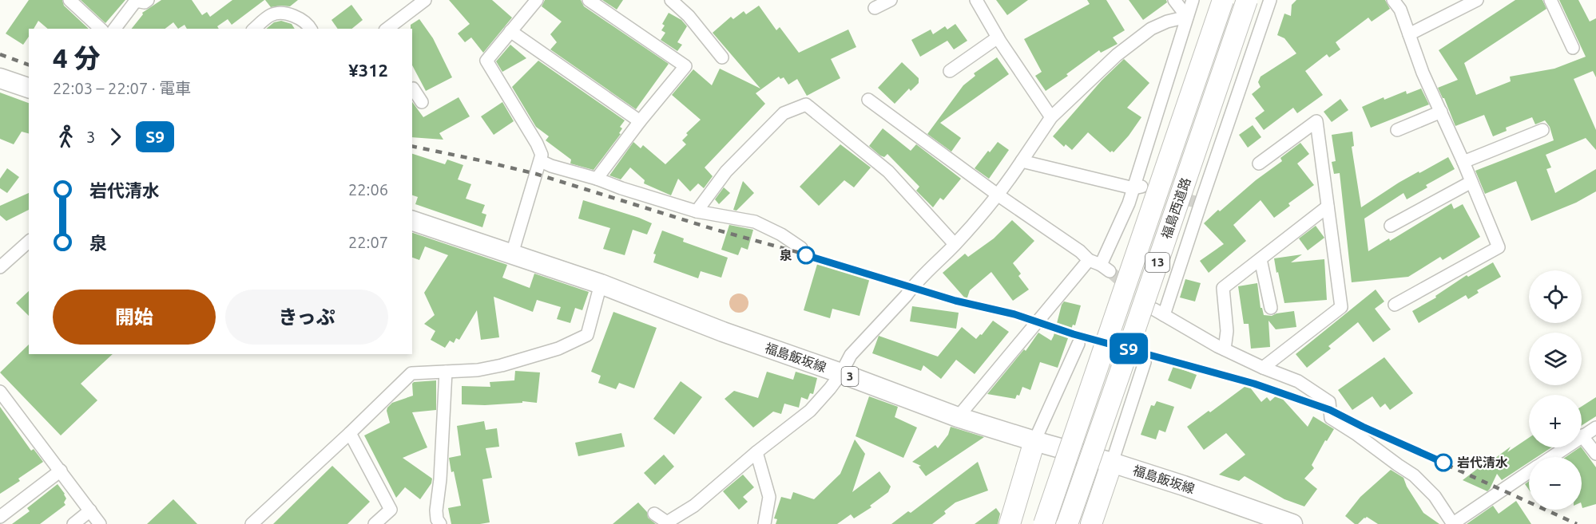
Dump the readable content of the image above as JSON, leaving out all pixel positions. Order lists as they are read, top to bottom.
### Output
{
  "streets": {
    "highway": ["福島西道路", "13"],
    "main road": ["福島飯坂線", "3"]
  },
  "places": ["泉", "岩代清水"],
  "page": {
    "on_map": "S9",
    "heading": ["4 分", "22:03 – 22:07 · 電車", "¥312"],
    "legs": ["3", "S9"],
    "list": [
      {
        "name": "岩代清水",
        "value": "22:06"
      },
      {
        "name": "泉",
        "value": "22:07"
      }
    ],
    "map_buttons": ["+", "−"],
    "buttons": ["開始", "きっぷ"]
  }
}
